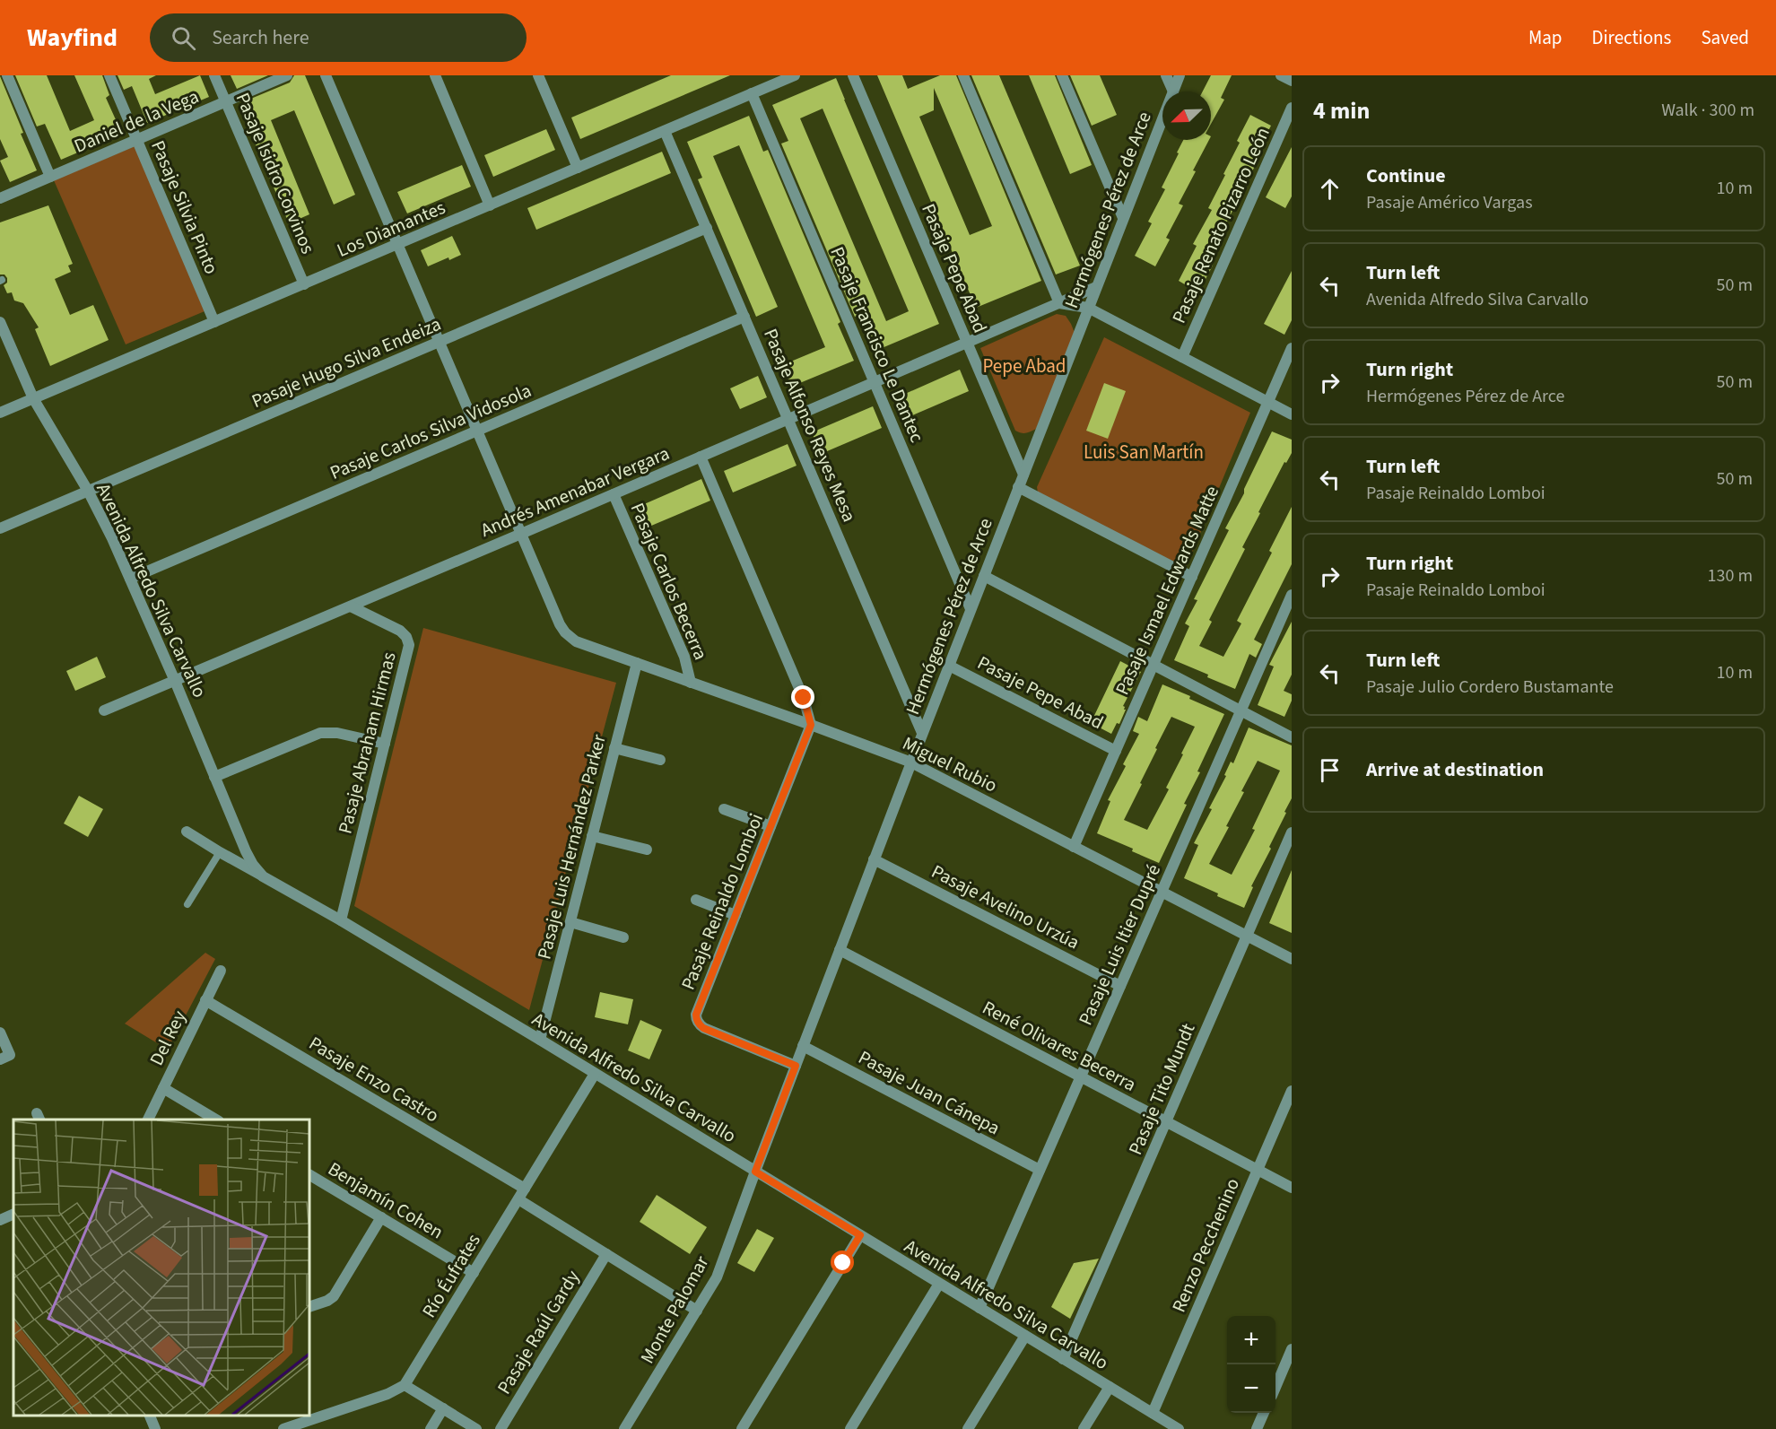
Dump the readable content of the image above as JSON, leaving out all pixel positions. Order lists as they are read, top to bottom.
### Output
{
  "streets": {
    "street": [
      "Daniel de la Vega",
      "Pasaje Isidro Corvinos",
      "Pasaje Silvia Pinto",
      "Hermógenes Pérez de Arce",
      "Pasaje Renato Pizarro León",
      "Los Diamantes",
      "Pasaje Pepe Abad",
      "Pasaje Francisco Le Dantec",
      "Pasaje Hugo Silva Endeiza",
      "Pasaje Alfonso Reyes Mesa",
      "Pasaje Carlos Silva Vidosola",
      "Andrés Amenabar Vergara",
      "Pasaje Carlos Becerra",
      "Avenida Alfredo Silva Carvallo",
      "Pasaje Ismael Edwards Matte",
      "Pasaje Abraham Hirmas",
      "Miguel Rubio",
      "Pasaje Luis Hernández Parker",
      "Pasaje Reinaldo Lomboi",
      "Pasaje Avelino Urzúa",
      "Pasaje Luis Itier Dupré",
      "Del Rey",
      "René Olivares Becerra",
      "Pasaje Enzo Castro",
      "Pasaje Tito Mundt",
      "Pasaje Juan Cánepa",
      "Benjamín Cohen",
      "Renzo Pecchenino",
      "Río Éufrates",
      "Monte Palomar",
      "Pasaje Raúl Gardy"
    ]
  },
  "crossings": [
    ["Daniel de la Vega", "Pasaje Isidro Corvinos"],
    ["Daniel de la Vega", "Pasaje Silvia Pinto"],
    ["Pasaje Isidro Corvinos", "Los Diamantes"],
    ["Pasaje Silvia Pinto", "Los Diamantes"],
    ["Hermógenes Pérez de Arce", "Pasaje Pepe Abad"],
    ["Hermógenes Pérez de Arce", "Pasaje Francisco Le Dantec"],
    ["Hermógenes Pérez de Arce", "Pasaje Alfonso Reyes Mesa"],
    ["Hermógenes Pérez de Arce", "Andrés Amenabar Vergara"],
    ["Hermógenes Pérez de Arce", "Avenida Alfredo Silva Carvallo"],
    ["Hermógenes Pérez de Arce", "Miguel Rubio"],
    ["Hermógenes Pérez de Arce", "Pasaje Reinaldo Lomboi"],
    ["Hermógenes Pérez de Arce", "Pasaje Avelino Urzúa"],
    ["Hermógenes Pérez de Arce", "René Olivares Becerra"],
    ["Hermógenes Pérez de Arce", "Pasaje Juan Cánepa"],
    ["Hermógenes Pérez de Arce", "Monte Palomar"],
    ["Los Diamantes", "Pasaje Francisco Le Dantec"],
    ["Los Diamantes", "Pasaje Alfonso Reyes Mesa"],
    ["Los Diamantes", "Avenida Alfredo Silva Carvallo"],
    ["Pasaje Pepe Abad", "Andrés Amenabar Vergara"],
    ["Pasaje Pepe Abad", "Pasaje Ismael Edwards Matte"],
    ["Pasaje Francisco Le Dantec", "Andrés Amenabar Vergara"],
    ["Pasaje Hugo Silva Endeiza", "Pasaje Alfonso Reyes Mesa"],
    ["Pasaje Hugo Silva Endeiza", "Avenida Alfredo Silva Carvallo"],
    ["Pasaje Alfonso Reyes Mesa", "Pasaje Carlos Silva Vidosola"],
    ["Pasaje Alfonso Reyes Mesa", "Andrés Amenabar Vergara"],
    ["Pasaje Carlos Silva Vidosola", "Avenida Alfredo Silva Carvallo"],
    ["Andrés Amenabar Vergara", "Pasaje Carlos Becerra"],
    ["Andrés Amenabar Vergara", "Avenida Alfredo Silva Carvallo"],
    ["Andrés Amenabar Vergara", "Pasaje Abraham Hirmas"],
    ["Andrés Amenabar Vergara", "Miguel Rubio"],
    ["Pasaje Carlos Becerra", "Miguel Rubio"],
    ["Avenida Alfredo Silva Carvallo", "Pasaje Abraham Hirmas"],
    ["Avenida Alfredo Silva Carvallo", "Pasaje Luis Hernández Parker"],
    ["Avenida Alfredo Silva Carvallo", "Pasaje Luis Itier Dupré"],
    ["Avenida Alfredo Silva Carvallo", "Pasaje Tito Mundt"],
    ["Avenida Alfredo Silva Carvallo", "Renzo Pecchenino"],
    ["Avenida Alfredo Silva Carvallo", "Río Éufrates"],
    ["Avenida Alfredo Silva Carvallo", "Monte Palomar"],
    ["Pasaje Ismael Edwards Matte", "Miguel Rubio"],
    ["Miguel Rubio", "Pasaje Luis Hernández Parker"],
    ["Miguel Rubio", "Pasaje Reinaldo Lomboi"],
    ["Miguel Rubio", "Pasaje Luis Itier Dupré"],
    ["Miguel Rubio", "Pasaje Tito Mundt"],
    ["Pasaje Avelino Urzúa", "Pasaje Luis Itier Dupré"],
    ["Pasaje Luis Itier Dupré", "René Olivares Becerra"],
    ["Pasaje Luis Itier Dupré", "Pasaje Juan Cánepa"],
    ["Del Rey", "Pasaje Enzo Castro"],
    ["René Olivares Becerra", "Pasaje Tito Mundt"],
    ["René Olivares Becerra", "Renzo Pecchenino"],
    ["Pasaje Enzo Castro", "Río Éufrates"],
    ["Benjamín Cohen", "Río Éufrates"]
  ],
  "parks": ["Pepe Abad", "Luis San Martín"],
  "north": "bottom left",
  "page": {
    "header": "Wayfind",
    "search": "Search here",
    "nav": ["Map", "Directions", "Saved"],
    "heading": ["4 min", "Walk · 300 m"],
    "list": [
      ["Continue", "Pasaje Américo Vargas", "10 m"],
      ["Turn left", "Avenida Alfredo Silva Carvallo", "50 m"],
      ["Turn right", "Hermógenes Pérez de Arce", "50 m"],
      ["Turn left", "Pasaje Reinaldo Lomboi", "50 m"],
      ["Turn right", "Pasaje Reinaldo Lomboi", "130 m"],
      ["Turn left", "Pasaje Julio Cordero Bustamante", "10 m"],
      "Arrive at destination"
    ],
    "map_buttons": ["+", "−"]
  }
}
